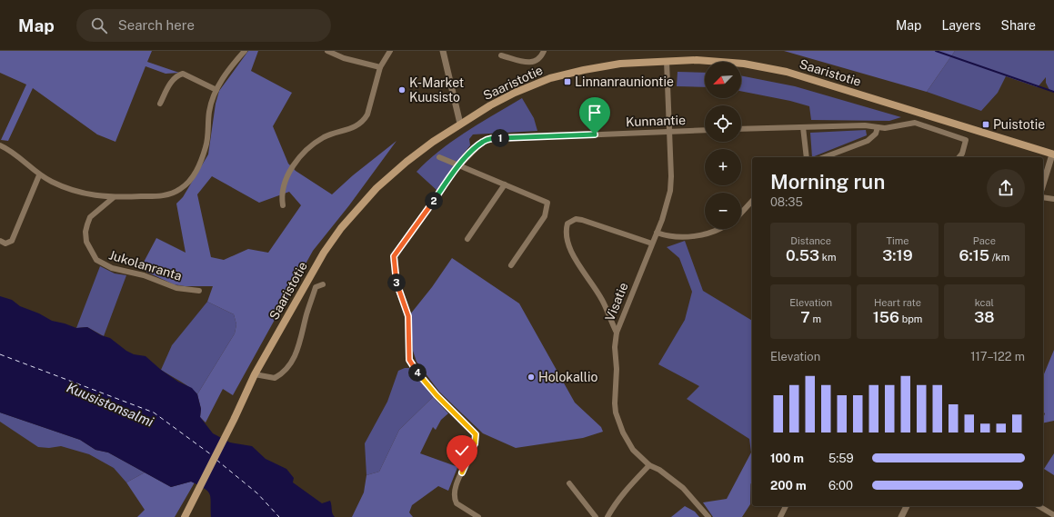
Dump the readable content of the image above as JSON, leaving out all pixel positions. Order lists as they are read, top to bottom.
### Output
{
  "streets": {
    "main road": ["Saaristotie"],
    "street": ["Kunnantie", "Jukolanranta", "Visatie"]
  },
  "crossings": [
    ["Saaristotie", "Visatie"],
    ["Kunnantie", "Visatie"]
  ],
  "water": ["Kuusistonsalmi"],
  "places": {
    "transit": ["Linnanrauniontie", "Puistotie"],
    "other": ["K-Market Kuusisto", "Holokallio"]
  },
  "north": "bottom left",
  "page": {
    "header": "Map",
    "search": "Search here",
    "nav": ["Map", "Layers", "Share"],
    "map_buttons": ["+", "−"],
    "pins": [
      "1",
      "2",
      "3",
      "4"
    ],
    "heading": ["Morning run", "08:35"],
    "stats": [
      ["Distance", "0.53 km"],
      ["Time", "3:19"],
      ["Pace", "6:15 /km"],
      ["Elevation", "7 m"],
      ["Heart rate", "156 bpm"],
      ["kcal", "38"]
    ],
    "chart": ["Elevation", "117–122 m"],
    "list": [
      {
        "name": "100 m",
        "note": "5:59"
      },
      {
        "name": "200 m",
        "note": "6:00"
      }
    ]
  }
}
